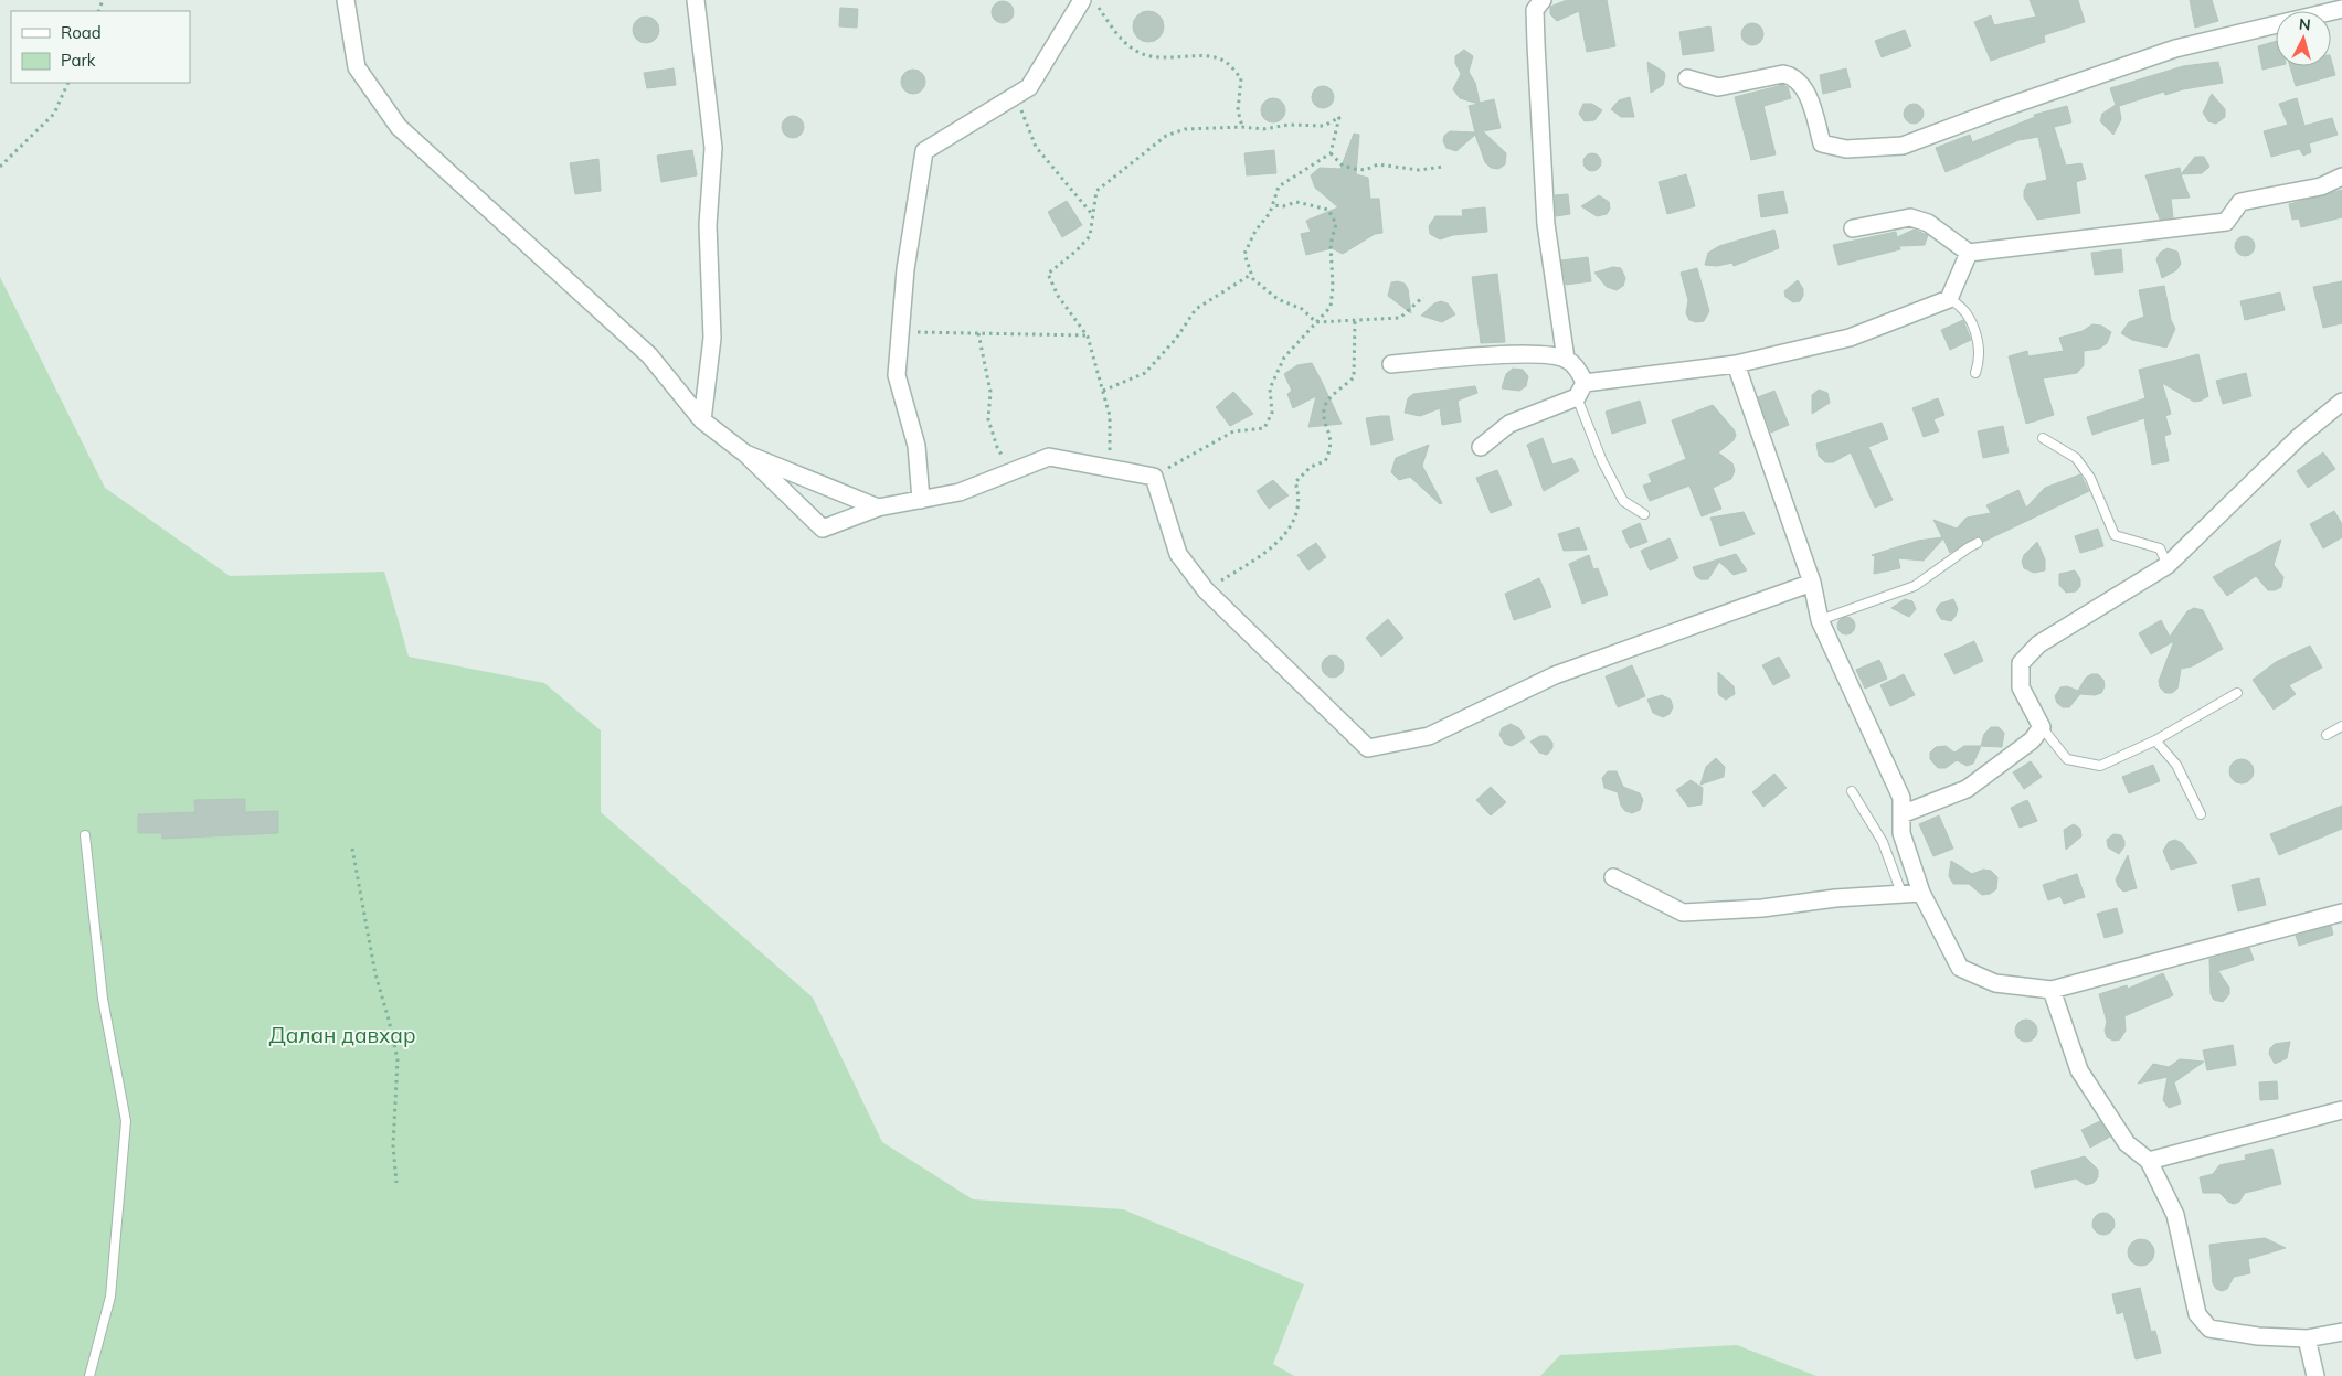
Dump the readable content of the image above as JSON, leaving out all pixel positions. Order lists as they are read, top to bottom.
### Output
{
  "parks": ["Далан давхар"],
  "legend": ["Road", "Park"],
  "north": "top"
}
